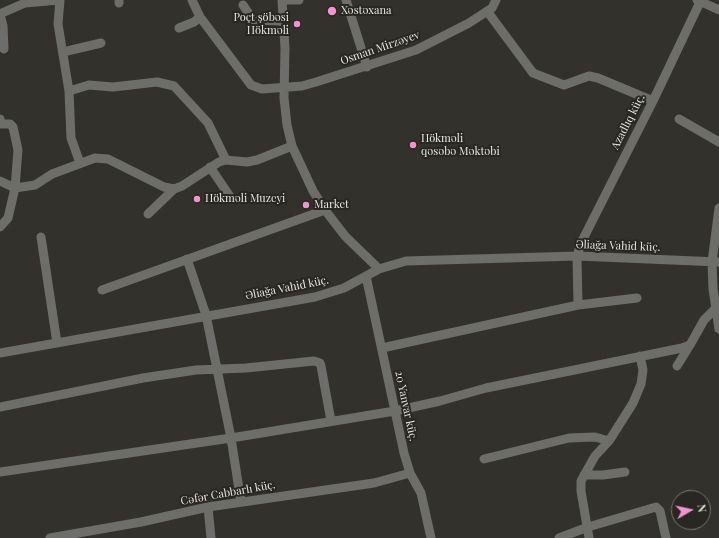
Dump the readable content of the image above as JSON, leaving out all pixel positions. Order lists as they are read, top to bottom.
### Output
{
  "streets": {
    "street": [
      "Osman Mirzəyev",
      "Azadlıq küç.",
      "Əliağa Vahid küç.",
      "20 Yanvar küç.",
      "Cəfər Cabbarlı küç."
    ]
  },
  "crossings": [
    ["Azadlıq küç.", "Əliağa Vahid küç."],
    ["Əliağa Vahid küç.", "20 Yanvar küç."],
    ["20 Yanvar küç.", "Cəfər Cabbarlı küç."]
  ],
  "places": [
    "Xəstəxana",
    "Poçt şöbəsi Hökməli",
    "Hökməli qəsəbə Məktəbi",
    "Hökməli Muzeyi",
    "Market"
  ],
  "north": "right"
}
